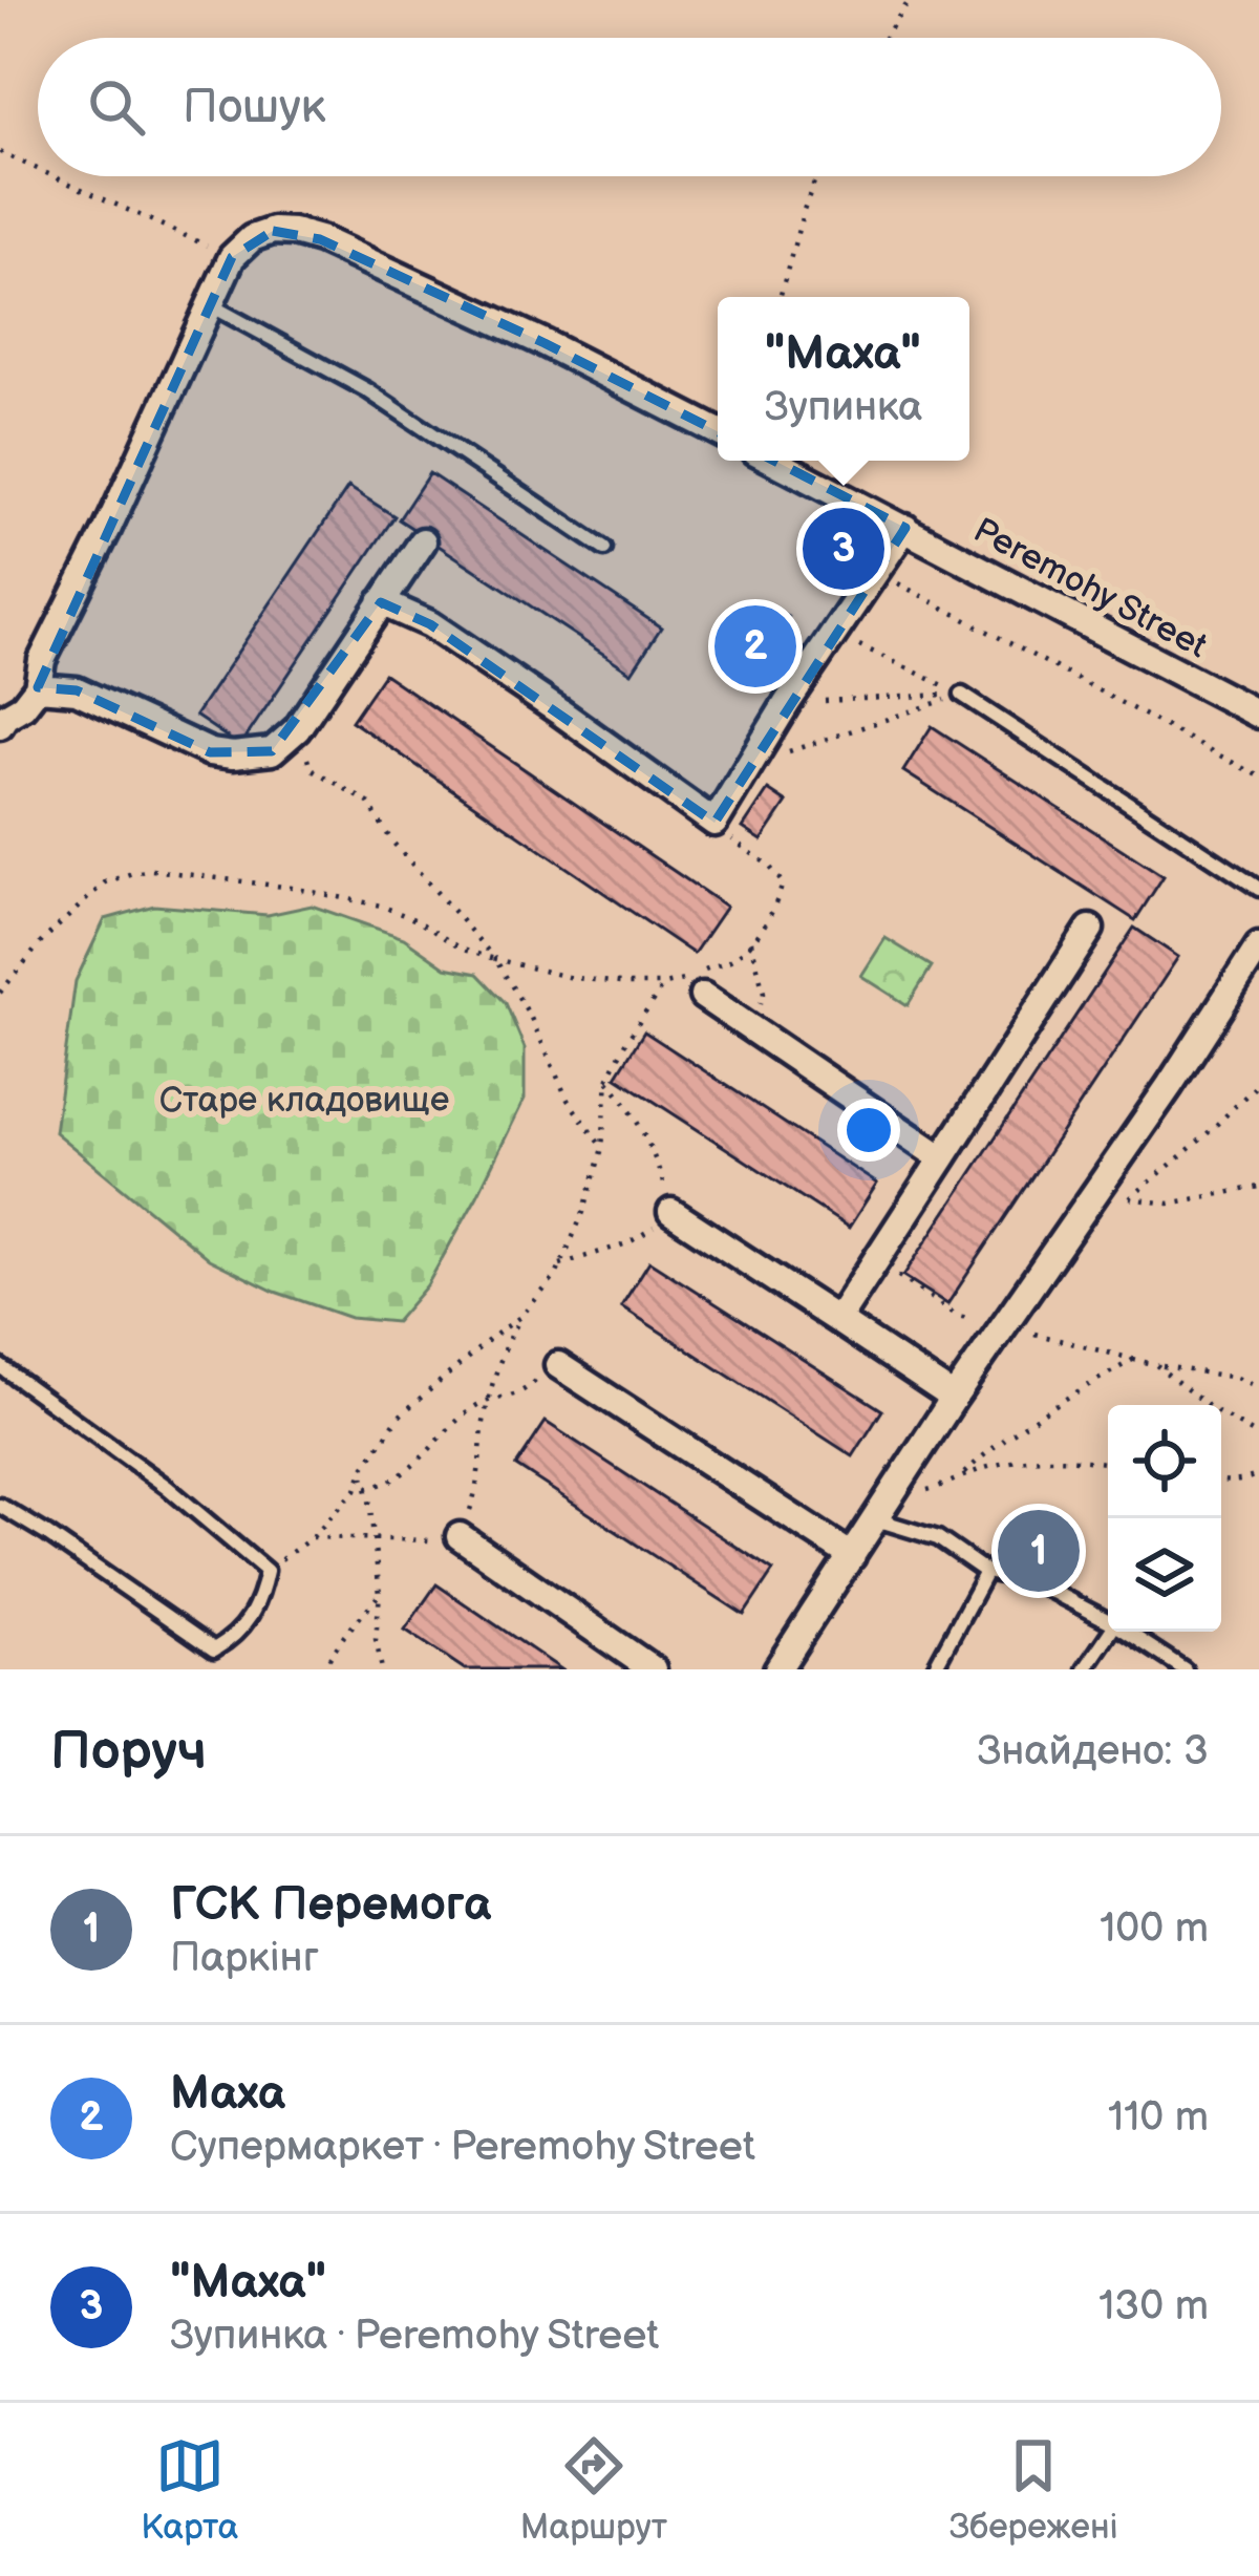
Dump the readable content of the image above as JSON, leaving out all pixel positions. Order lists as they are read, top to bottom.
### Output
{
  "streets": {
    "street": ["Peremohy Street"]
  },
  "parks": ["Старе кладовище"],
  "page": {
    "search": "Пошук",
    "popup": ["\"Маха\"", "Зупинка"],
    "pins": ["3", "2", "1"],
    "heading": ["Поруч", "Знайдено: 3"],
    "list": [
      {
        "mark": "1",
        "name": "ГСК Перемога",
        "note": "Паркінг",
        "value": "100 m"
      },
      {
        "mark": "2",
        "name": "Маха",
        "note": "Супермаркет · Peremohy Street",
        "value": "110 m"
      },
      {
        "mark": "3",
        "name": "\"Маха\"",
        "note": "Зупинка · Peremohy Street",
        "value": "130 m"
      }
    ],
    "nav": ["Карта", "Маршрут", "Збережені"]
  }
}
